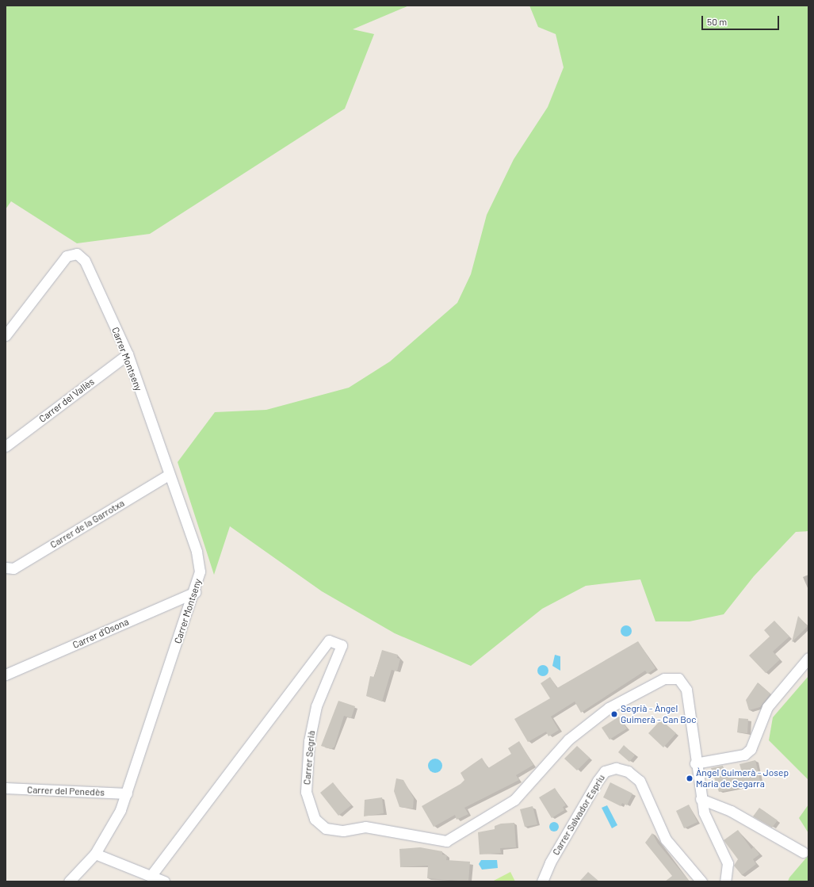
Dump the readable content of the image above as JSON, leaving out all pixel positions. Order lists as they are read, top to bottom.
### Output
{
  "streets": {
    "street": [
      "Carrer Montseny",
      "Carrer del Vallès",
      "Carrer de la Garrotxa",
      "Carrer d'Osona",
      "Carrer Segrià",
      "Carrer del Penedès",
      "Carrer Salvador Espriu"
    ]
  },
  "crossings": [
    ["Carrer Montseny", "Carrer del Vallès"],
    ["Carrer Montseny", "Carrer de la Garrotxa"],
    ["Carrer Montseny", "Carrer d'Osona"],
    ["Carrer Montseny", "Carrer del Penedès"]
  ],
  "places": ["Segrià - Àngel Guimerà - Can Boc", "Àngel Guimerà - Josep Maria de Segarra"],
  "scale_bar": "50 m"
}
